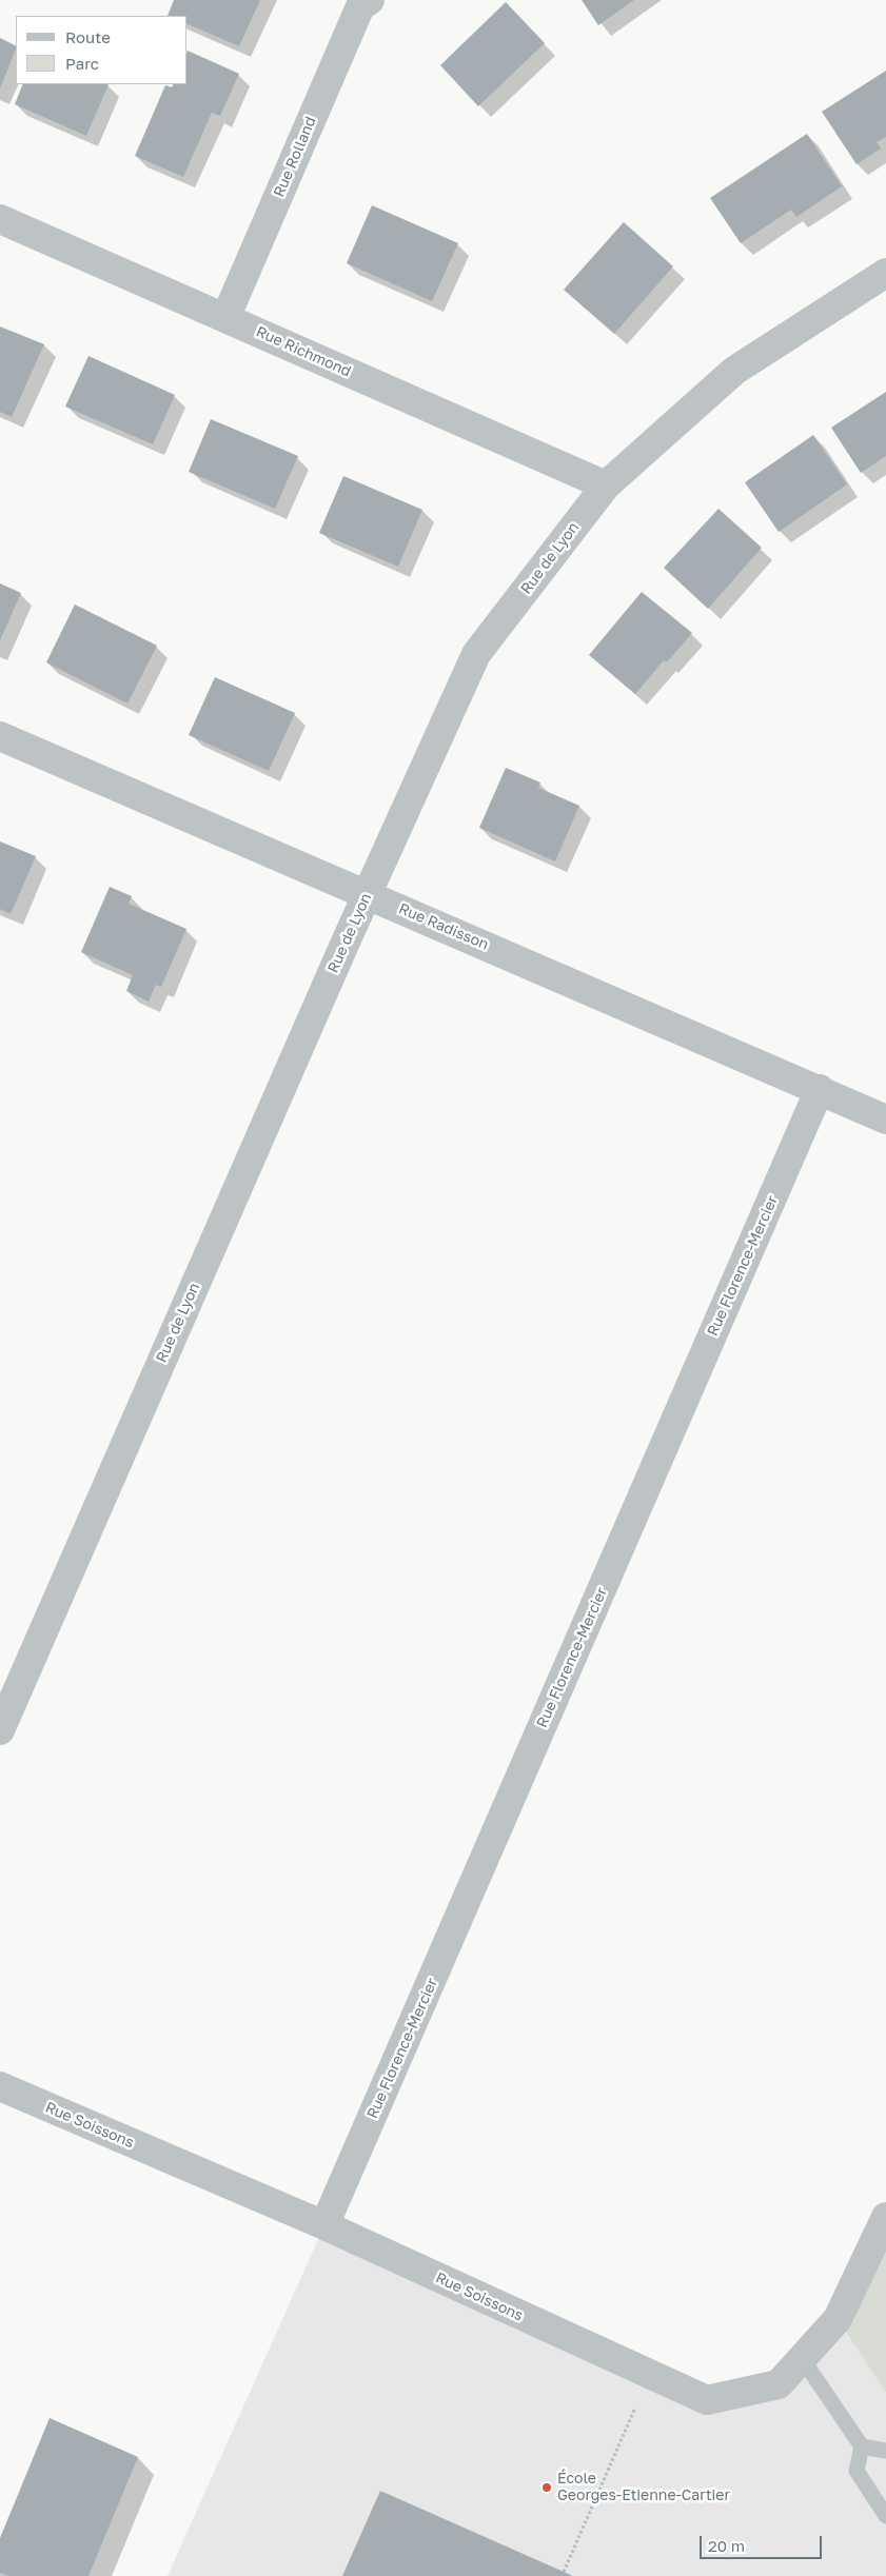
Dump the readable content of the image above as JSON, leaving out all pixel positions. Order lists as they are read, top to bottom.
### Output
{
  "streets": {
    "street": [
      "Rue Rolland",
      "Rue Richmond",
      "Rue de Lyon",
      "Rue Radisson",
      "Rue Florence-Mercier",
      "Rue Soissons"
    ]
  },
  "crossings": [
    ["Rue Rolland", "Rue Richmond"],
    ["Rue Richmond", "Rue de Lyon"],
    ["Rue de Lyon", "Rue Radisson"],
    ["Rue Radisson", "Rue Florence-Mercier"],
    ["Rue Florence-Mercier", "Rue Soissons"]
  ],
  "places": ["École Georges-Etienne-Cartier"],
  "legend": ["Route", "Parc"],
  "scale_bar": "20 m"
}
